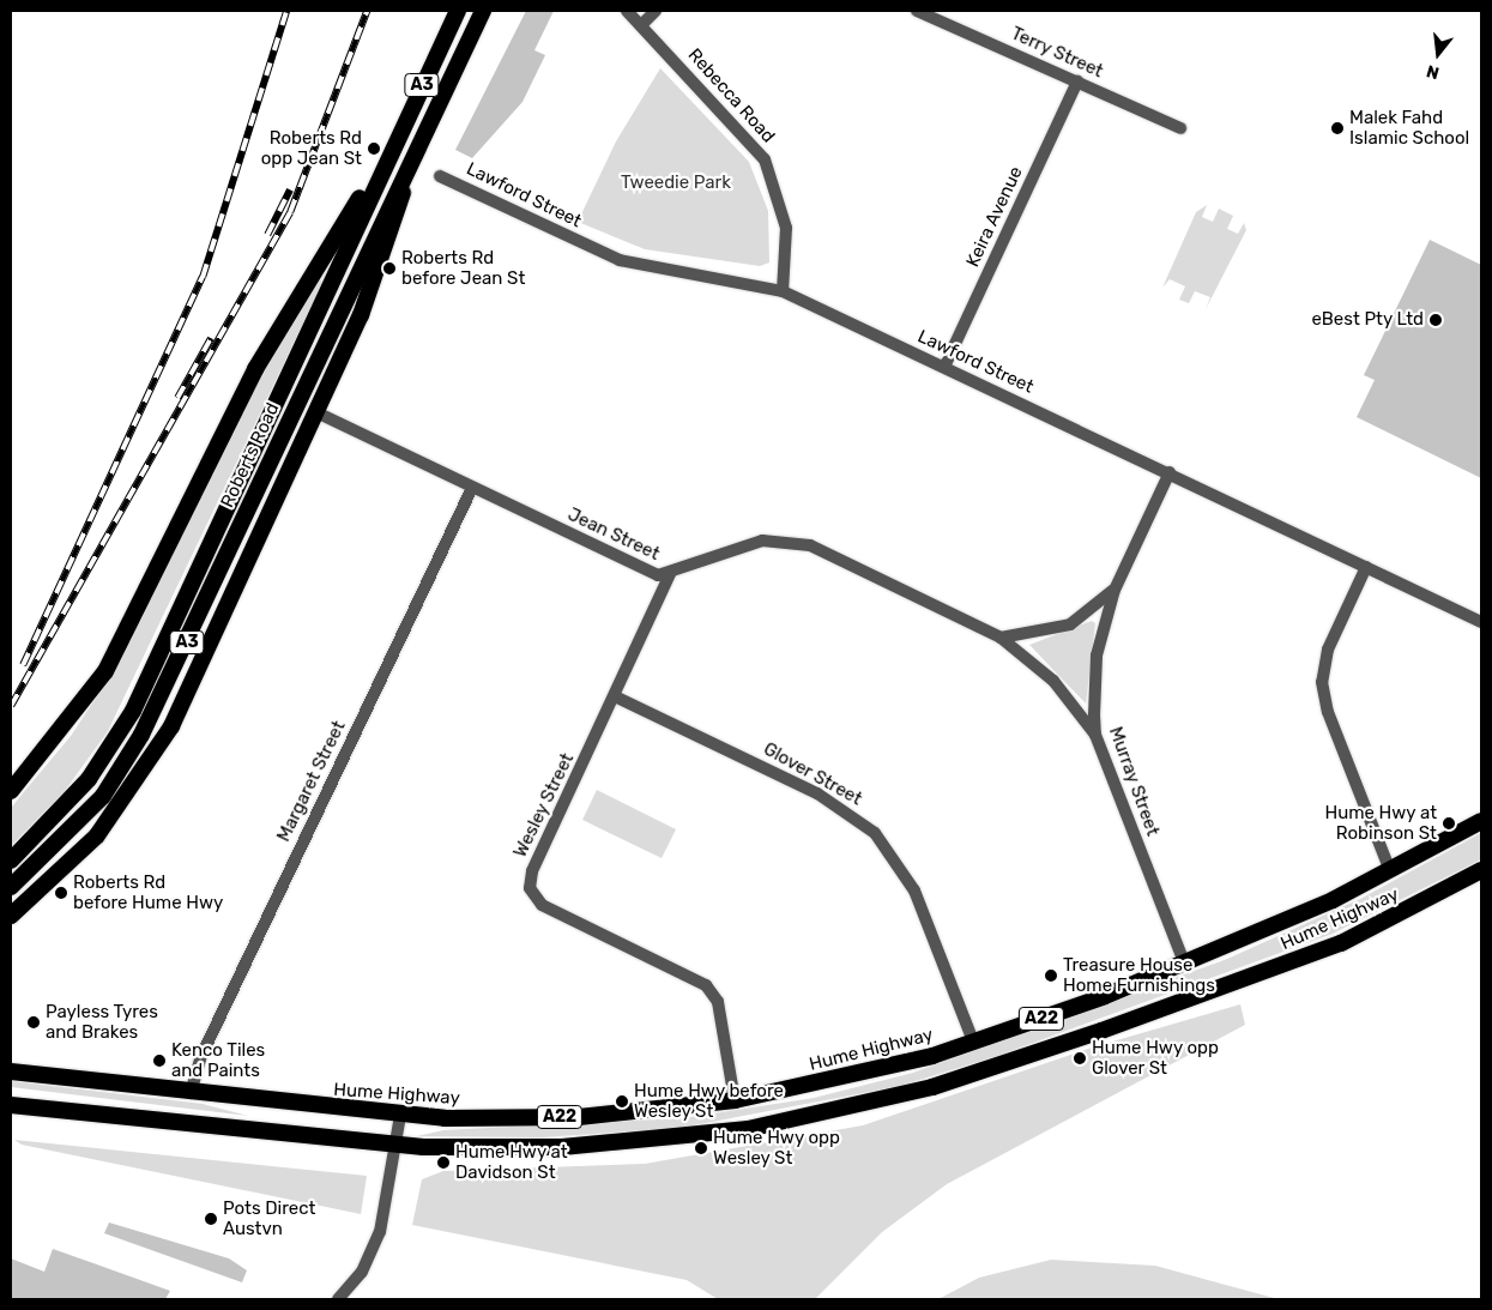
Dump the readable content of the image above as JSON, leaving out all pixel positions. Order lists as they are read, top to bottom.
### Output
{
  "streets": {
    "highway": [
      "A3",
      "Roberts Road",
      "Hume Highway",
      "A22"
    ],
    "street": [
      "Terry Street",
      "Rebecca Road",
      "Lawford Street",
      "Keira Avenue",
      "Jean Street",
      "Glover Street",
      "Margaret Street",
      "Murray Street",
      "Wesley Street"
    ]
  },
  "crossings": [
    ["Terry Street", "Keira Avenue"],
    ["Rebecca Road", "Lawford Street"],
    ["Lawford Street", "Keira Avenue"],
    ["Lawford Street", "Murray Street"],
    ["Jean Street", "Margaret Street"],
    ["Jean Street", "Murray Street"],
    ["Jean Street", "Wesley Street"],
    ["Glover Street", "Wesley Street"],
    ["Glover Street", "Hume Highway"],
    ["Margaret Street", "Hume Highway"],
    ["Murray Street", "Hume Highway"],
    ["Wesley Street", "Hume Highway"]
  ],
  "parks": ["Tweedie Park"],
  "places": [
    "Malek Fahd Islamic School",
    "Roberts Rd opp Jean St",
    "Roberts Rd before Jean St",
    "eBest Pty Ltd",
    "Hume Hwy at Robinson St",
    "Roberts Rd before Hume Hwy",
    "Treasure House Home Furnishings",
    "Payless Tyres and Brakes",
    "Hume Hwy opp Glover St",
    "Kenco Tiles and Paints",
    "Hume Hwy before Wesley St",
    "Hume Hwy opp Wesley St",
    "Hume Hwy at Davidson St",
    "Pots Direct Austvn"
  ],
  "north": "bottom"
}
